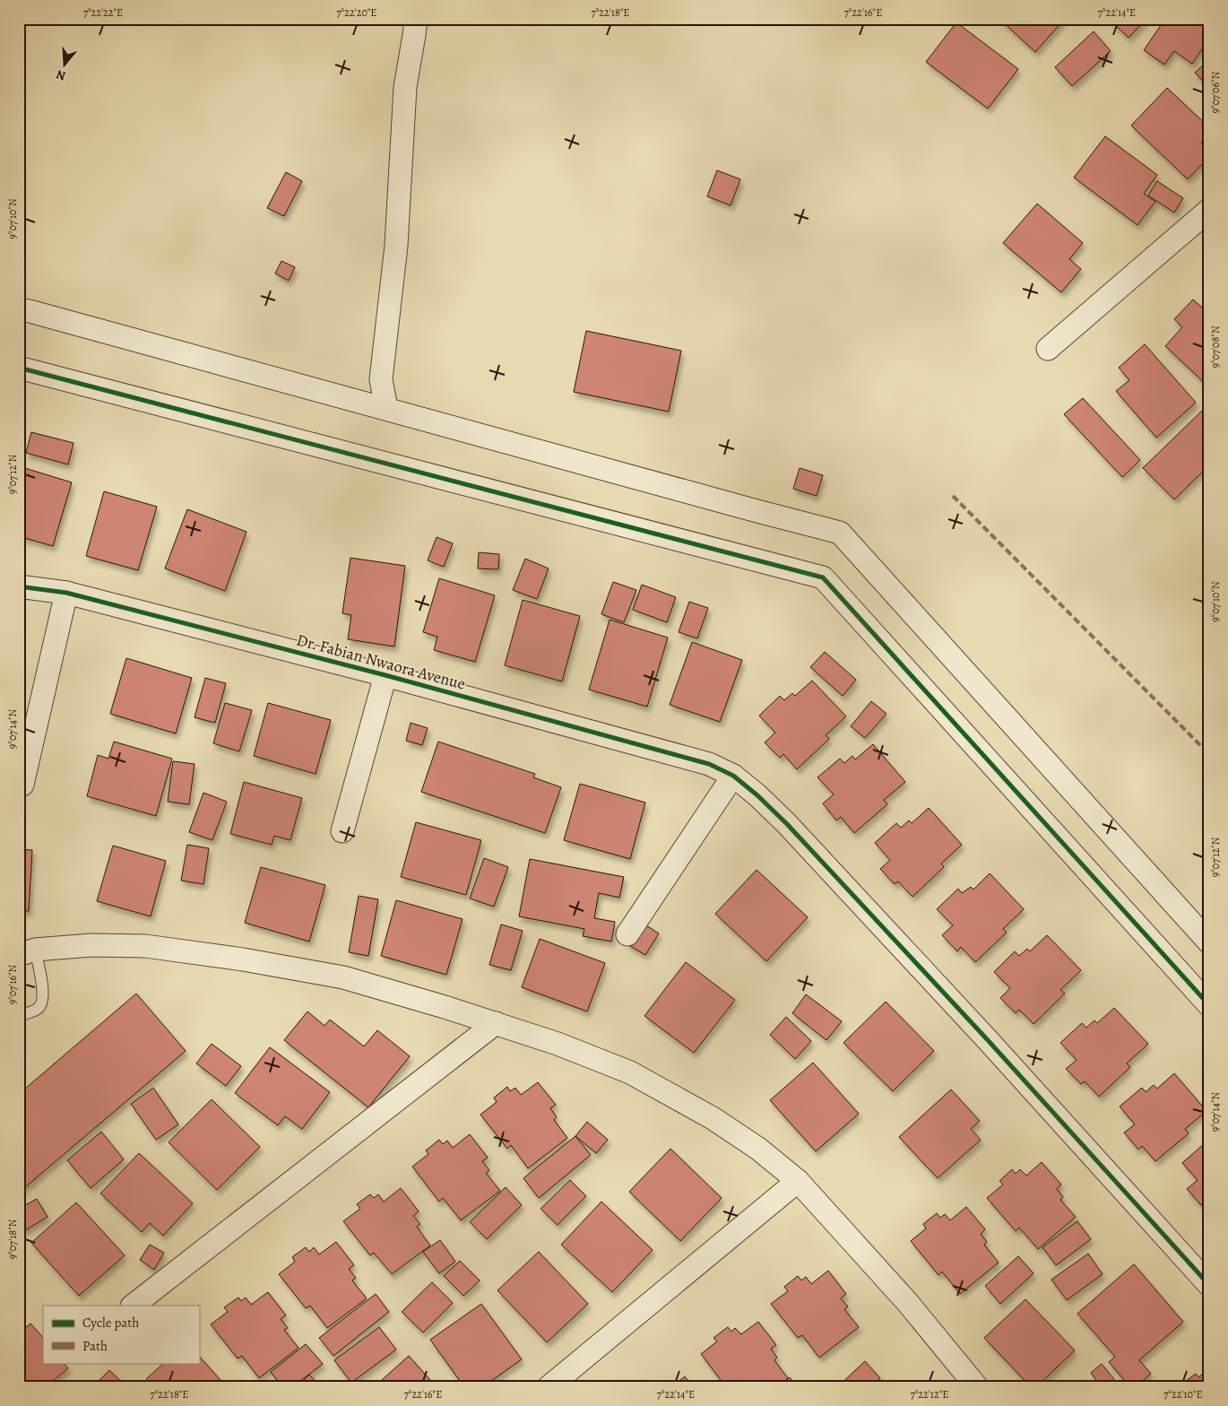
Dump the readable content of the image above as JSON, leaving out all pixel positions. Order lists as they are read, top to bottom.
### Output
{
  "streets": {
    "street": ["Dr. Fabian Nwaora Avenue"]
  },
  "legend": ["Cycle path", "Path"],
  "north": "bottom",
  "coordinates": [
    "7°22'22\"E",
    "7°22'20\"E",
    "7°22'18\"E",
    "7°22'16\"E",
    "7°22'14\"E",
    "9°07'06\"N",
    "9°07'10\"N",
    "9°07'08\"N",
    "9°07'12\"N",
    "9°07'14\"N",
    "9°07'16\"N",
    "9°07'18\"N",
    "7°22'12\"E",
    "7°22'10\"E"
  ]
}
